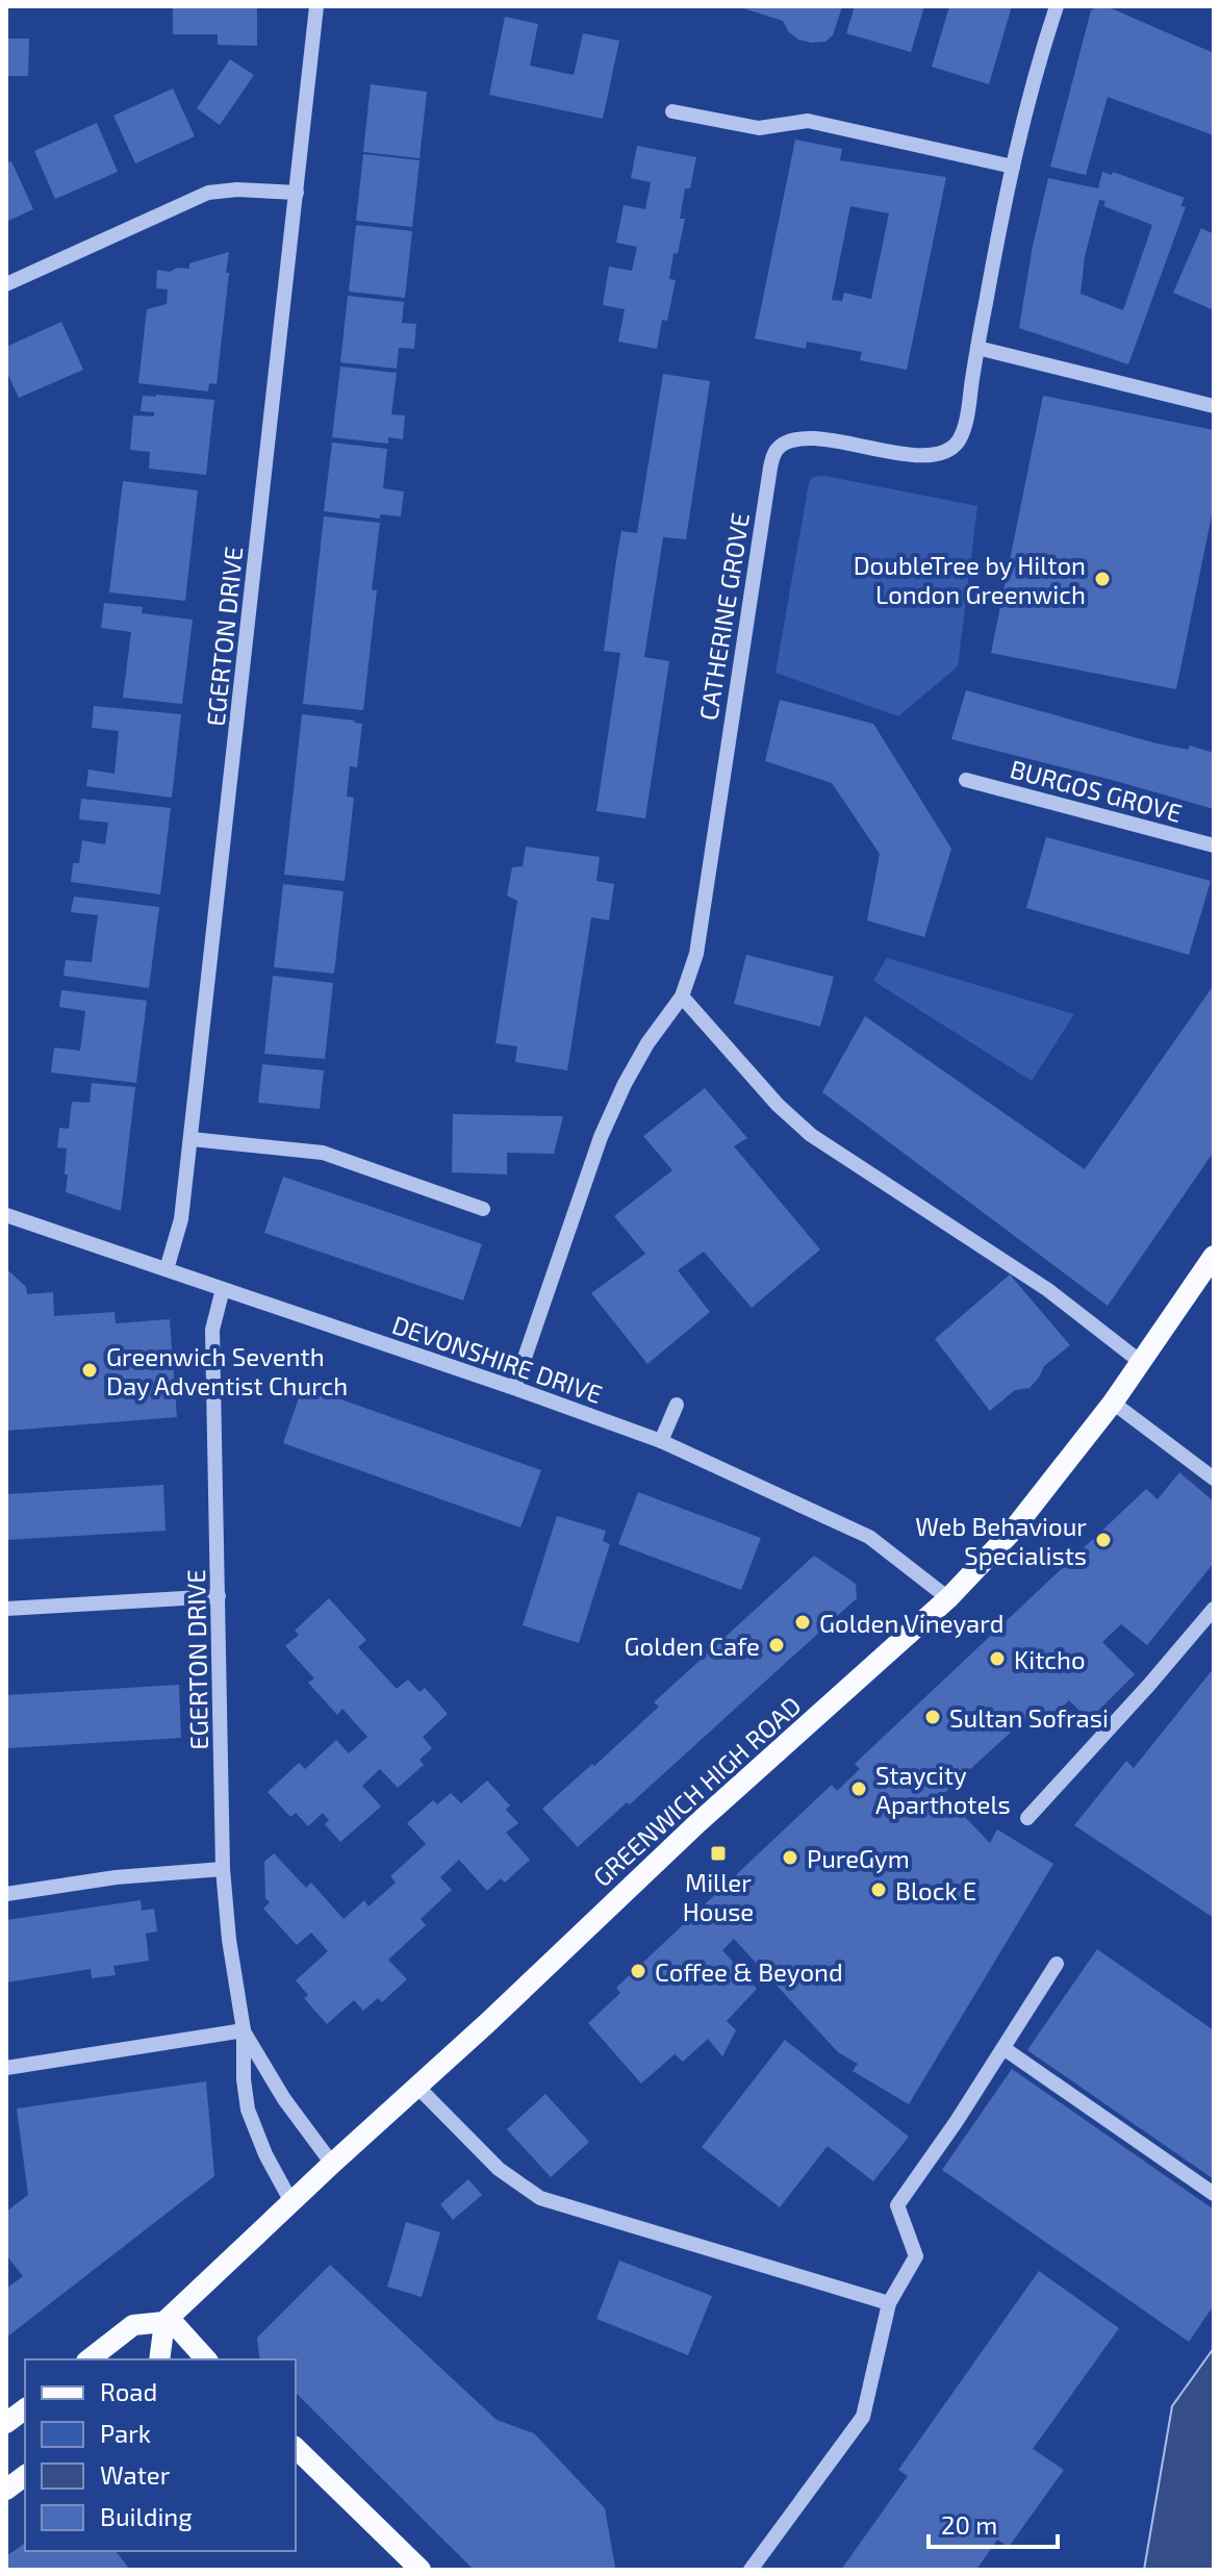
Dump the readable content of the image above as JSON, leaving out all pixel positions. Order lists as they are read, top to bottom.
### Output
{
  "streets": {
    "main road": ["GREENWICH HIGH ROAD"],
    "street": [
      "CATHERINE GROVE",
      "EGERTON DRIVE",
      "BURGOS GROVE",
      "DEVONSHIRE DRIVE"
    ]
  },
  "crossings": [
    ["CATHERINE GROVE", "DEVONSHIRE DRIVE"],
    ["EGERTON DRIVE", "DEVONSHIRE DRIVE"],
    ["EGERTON DRIVE", "GREENWICH HIGH ROAD"],
    ["DEVONSHIRE DRIVE", "GREENWICH HIGH ROAD"]
  ],
  "places": {
    "other": [
      "DoubleTree by Hilton London Greenwich",
      "Greenwich Seventh Day Adventist Church",
      "Web Behaviour Specialists",
      "Golden Vineyard",
      "Golden Cafe",
      "Kitcho",
      "Sultan Sofrasi",
      "Staycity Aparthotels",
      "PureGym",
      "Block E",
      "Coffee & Beyond"
    ],
    "transit": ["Miller House"]
  },
  "legend": [
    "Road",
    "Park",
    "Water",
    "Building"
  ],
  "scale_bar": "20 m"
}
